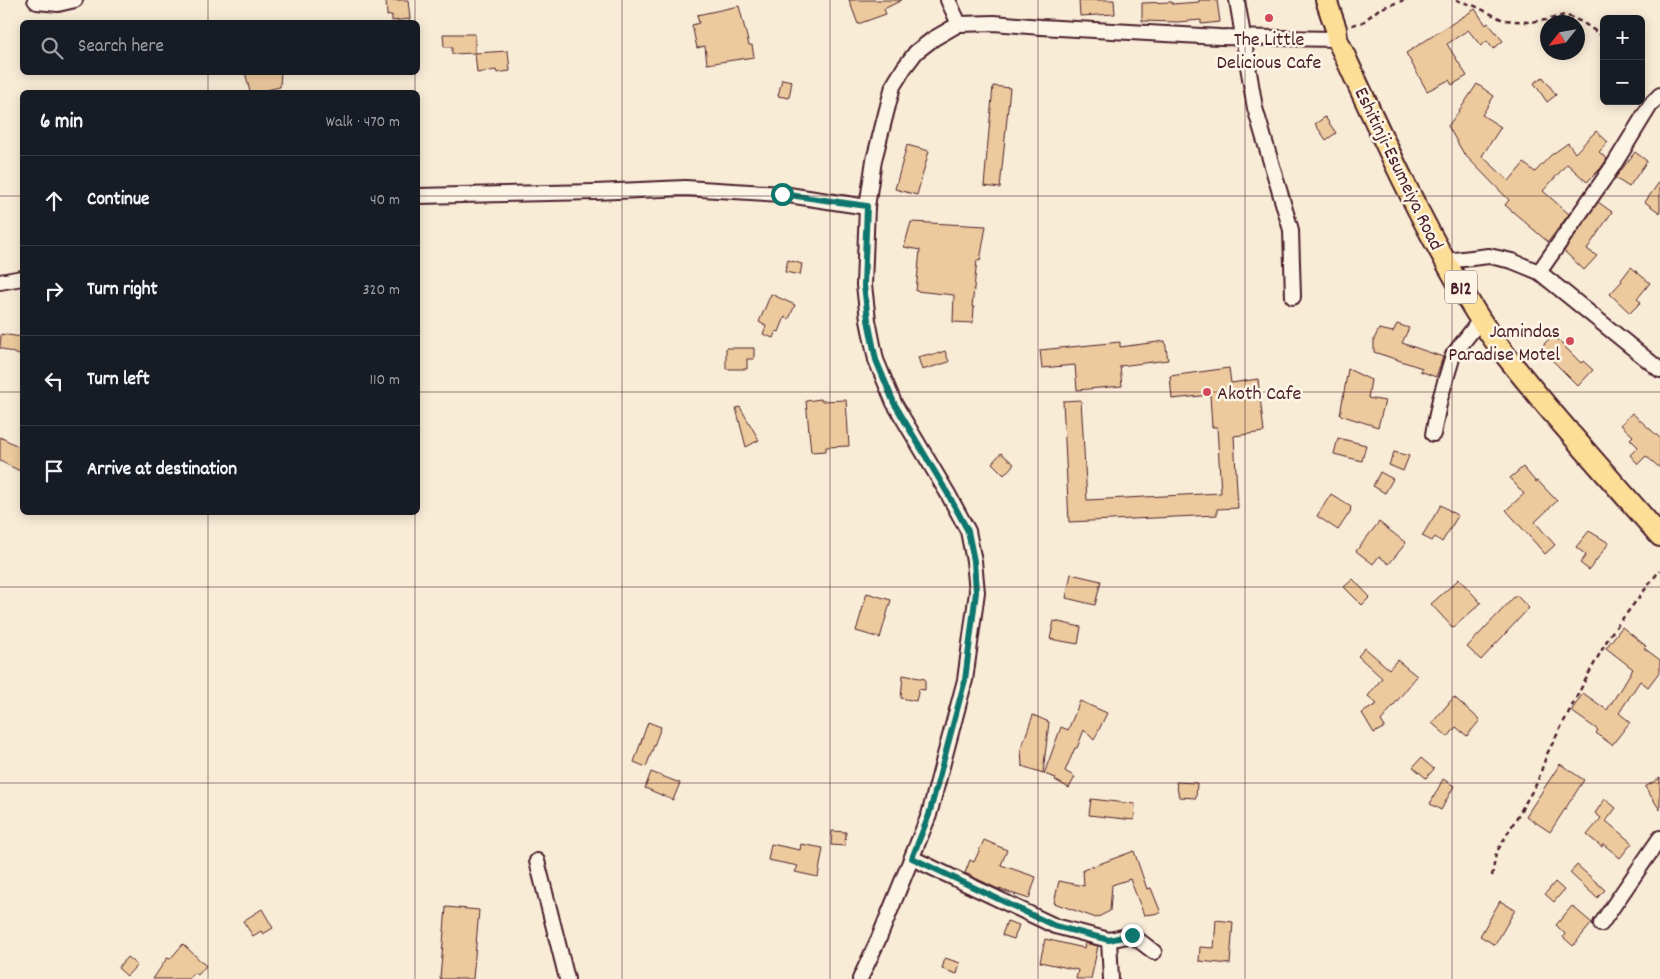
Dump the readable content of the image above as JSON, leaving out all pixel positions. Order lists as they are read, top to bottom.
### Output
{
  "streets": {
    "highway": ["Eshitinji-Esumeiya Road", "B12"]
  },
  "places": ["The Little Delicious Cafe", "Jamindas Paradise Motel", "Akoth Cafe"],
  "north": "bottom left",
  "page": {
    "map_buttons": ["+", "−"],
    "search": "Search here",
    "heading": ["6 min", "Walk · 470 m"],
    "list": [
      ["Continue", "40 m"],
      ["Turn right", "320 m"],
      ["Turn left", "110 m"],
      "Arrive at destination"
    ]
  }
}
